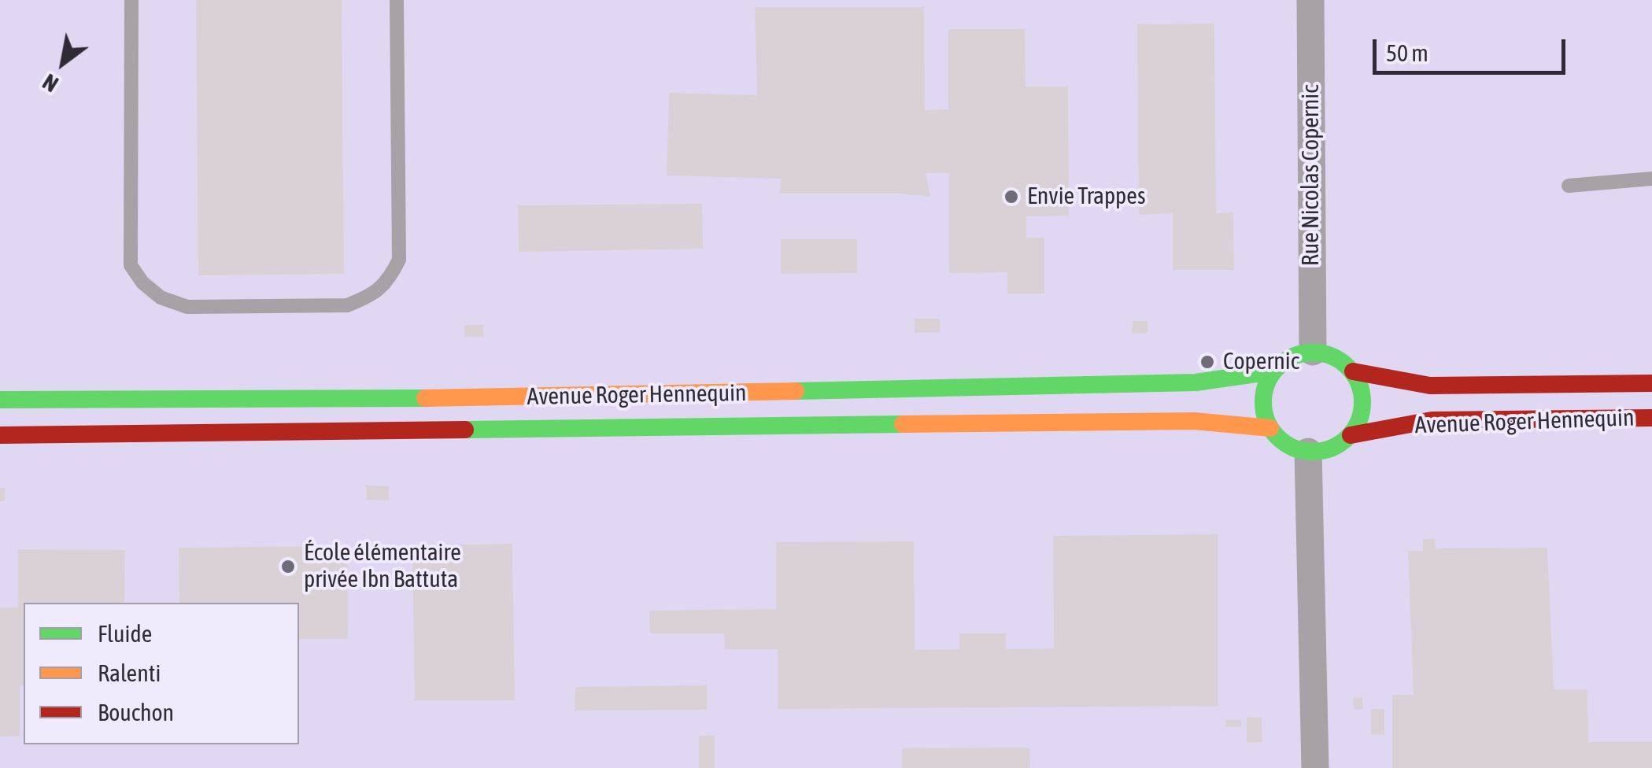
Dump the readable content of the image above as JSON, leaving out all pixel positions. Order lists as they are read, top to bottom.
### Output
{
  "streets": {
    "street": ["Rue Nicolas Copernic", "Avenue Roger Hennequin"]
  },
  "crossings": [
    ["Rue Nicolas Copernic", "Avenue Roger Hennequin"]
  ],
  "places": ["Envie Trappes", "Copernic", "École élémentaire privée Ibn Battuta"],
  "legend": ["Fluide", "Ralenti", "Bouchon"],
  "scale_bar": "50 m",
  "north": "bottom left"
}
